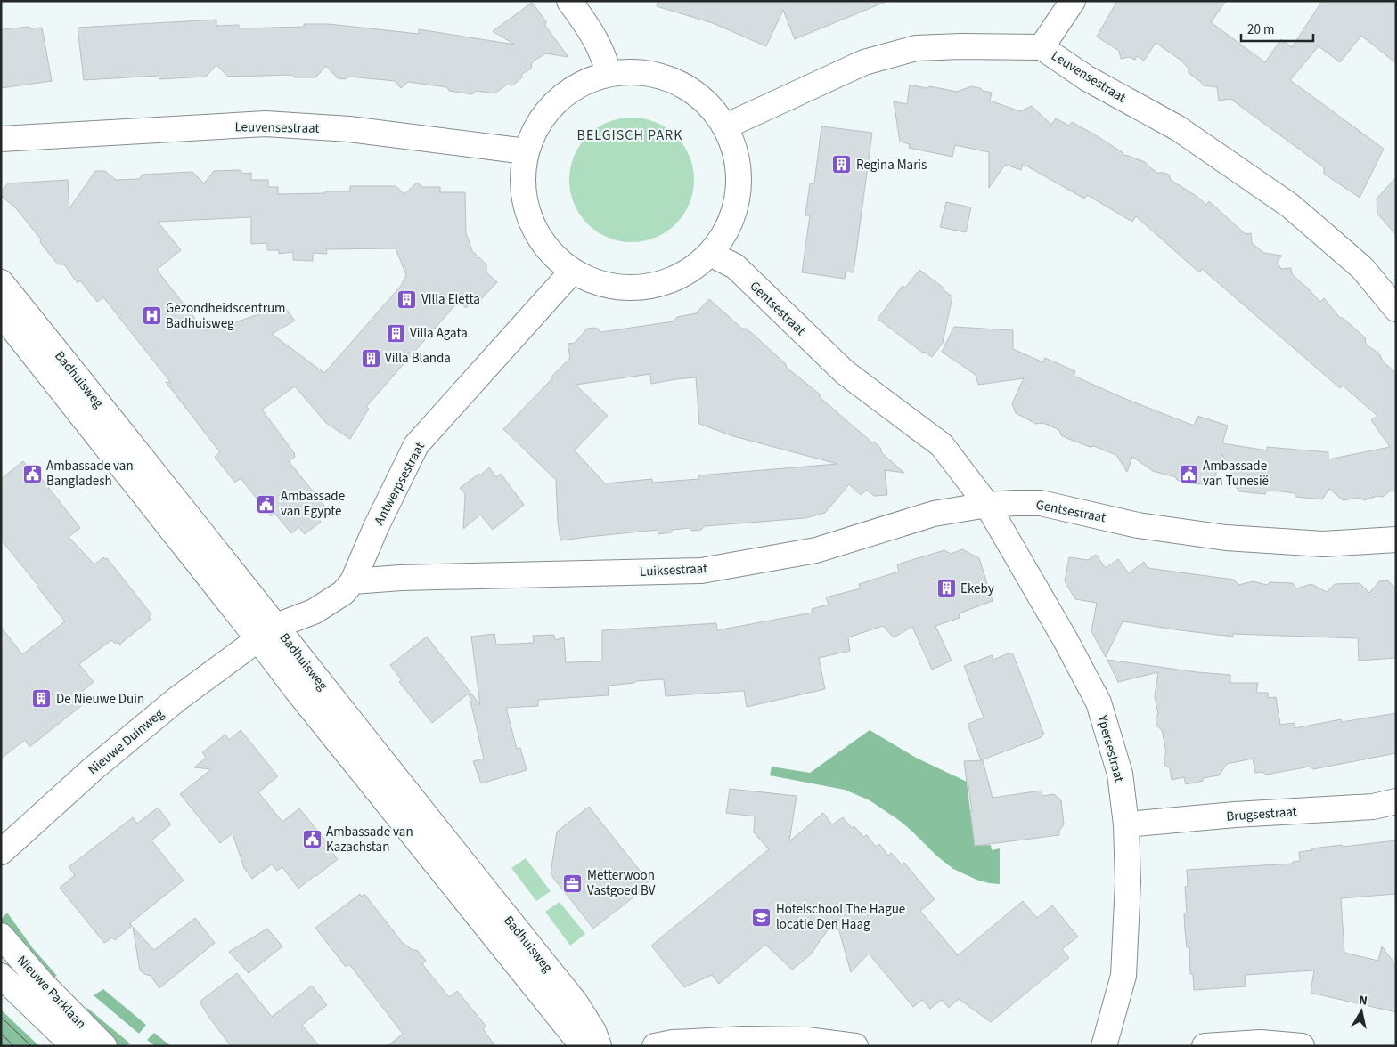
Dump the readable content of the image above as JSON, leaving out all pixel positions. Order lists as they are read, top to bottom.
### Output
{
  "streets": {
    "street": [
      "Leuvensestraat",
      "Gentsestraat",
      "Badhuisweg",
      "Antwerpsestraat",
      "Luiksestraat",
      "Nieuwe Duinweg",
      "Ypersestraat",
      "Brugsestraat",
      "Nieuwe Parklaan"
    ]
  },
  "crossings": [
    ["Gentsestraat", "Luiksestraat"],
    ["Gentsestraat", "Ypersestraat"],
    ["Badhuisweg", "Antwerpsestraat"],
    ["Badhuisweg", "Nieuwe Duinweg"],
    ["Antwerpsestraat", "Luiksestraat"],
    ["Antwerpsestraat", "Nieuwe Duinweg"],
    ["Luiksestraat", "Ypersestraat"],
    ["Ypersestraat", "Brugsestraat"]
  ],
  "districts": ["BELGISCH PARK"],
  "places": {
    "building": [
      "Regina Maris",
      "Villa Eletta",
      "Villa Agata",
      "Villa Blanda",
      "Ekeby",
      "De Nieuwe Duin"
    ],
    "hospital": ["Gezondheidscentrum Badhuisweg"],
    "public building": [
      "Ambassade van Bangladesh",
      "Ambassade van Tunesië",
      "Ambassade van Egypte",
      "Ambassade van Kazachstan"
    ],
    "office": ["Metterwoon Vastgoed BV"],
    "school or university": ["Hotelschool The Hague locatie Den Haag"]
  },
  "scale_bar": "20 m",
  "north": "top"
}
